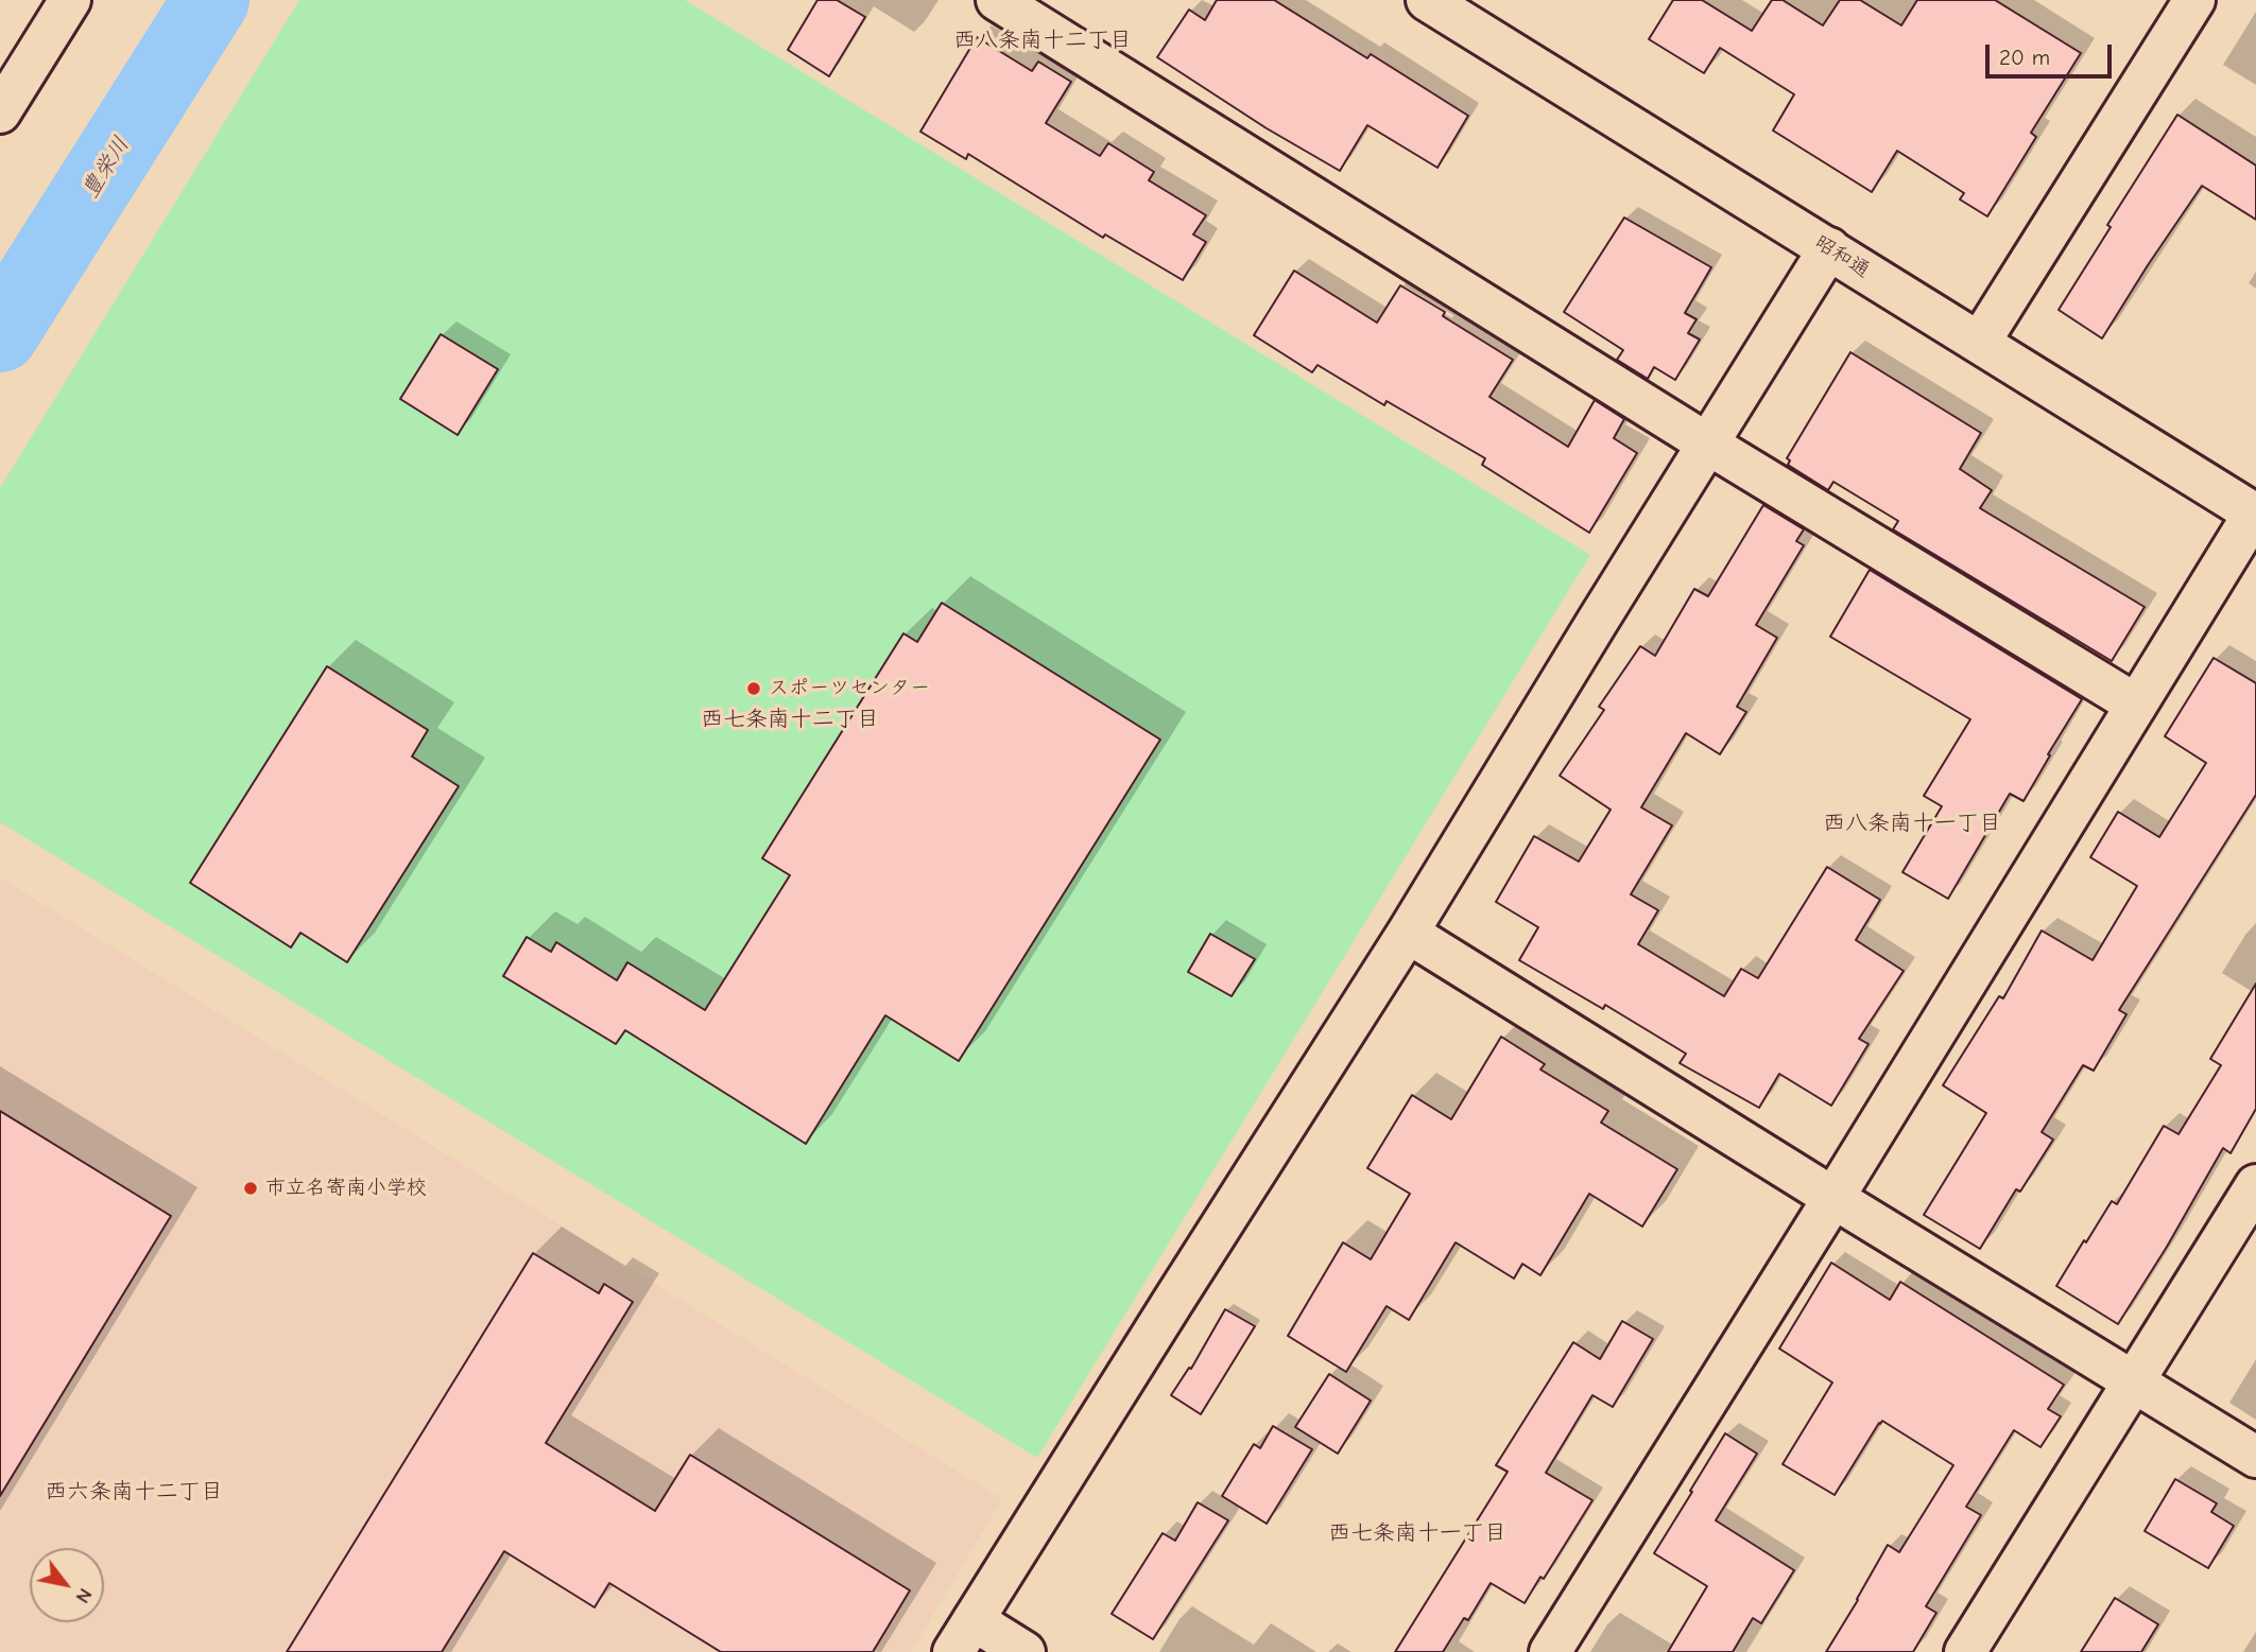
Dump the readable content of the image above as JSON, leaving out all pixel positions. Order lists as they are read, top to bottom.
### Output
{
  "streets": {
    "street": ["昭和通"]
  },
  "districts": [
    "西八条南十二丁目",
    "西七条南十二丁目",
    "西八条南十一丁目",
    "西六条南十二丁目",
    "西七条南十一丁目"
  ],
  "water": ["豊栄川"],
  "places": ["スポーツセンター", "市立名寄南小学校"],
  "scale_bar": "20 m",
  "north": "bottom right"
}
